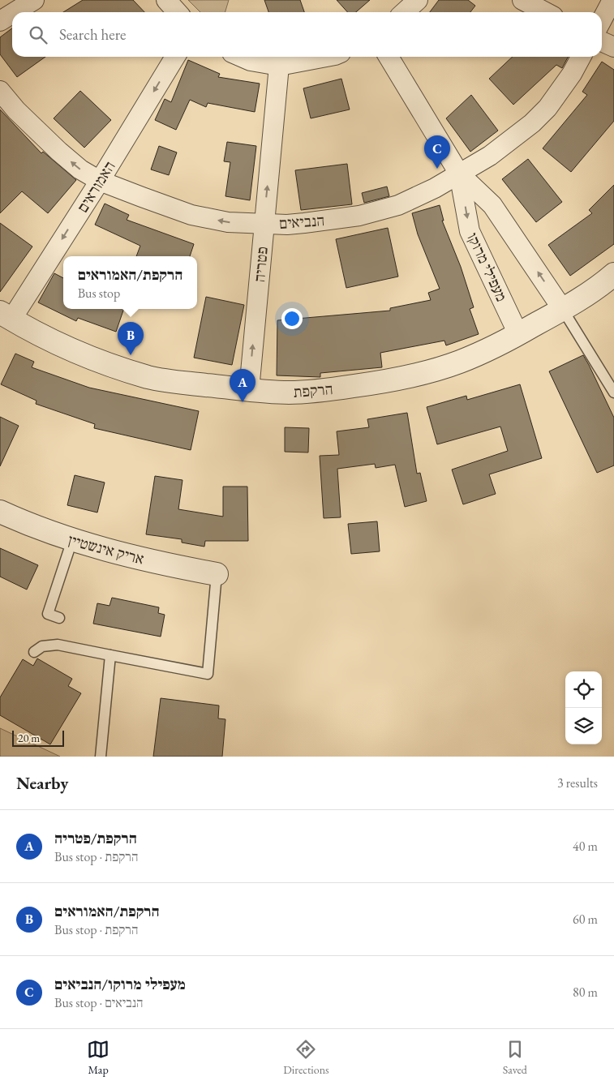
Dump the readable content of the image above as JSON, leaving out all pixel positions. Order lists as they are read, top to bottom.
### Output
{
  "streets": {
    "street": [
      "האמוראים",
      "הנביאים",
      "פטריה",
      "מעפילי מרוקו",
      "הרקפת",
      "אריק אינשטיין"
    ]
  },
  "crossings": [
    ["האמוראים", "הנביאים"],
    ["האמוראים", "הרקפת"],
    ["הנביאים", "פטריה"],
    ["הנביאים", "מעפילי מרוקו"],
    ["פטריה", "הרקפת"],
    ["מעפילי מרוקו", "הרקפת"]
  ],
  "one_way": ["האמוראים", "הנביאים", "פטריה"],
  "scale_bar": "20 m",
  "page": {
    "search": "Search here",
    "pins": ["C", "B", "A"],
    "popup": ["הרקפת/האמוראים", "Bus stop"],
    "scale": "20 m",
    "heading": ["Nearby", "3 results"],
    "list": [
      {
        "mark": "A",
        "name": "הרקפת/פטריה",
        "note": "Bus stop · הרקפת",
        "value": "40 m"
      },
      {
        "mark": "B",
        "name": "הרקפת/האמוראים",
        "note": "Bus stop · הרקפת",
        "value": "60 m"
      },
      {
        "mark": "C",
        "name": "מעפילי מרוקו/הנביאים",
        "note": "Bus stop · הנביאים",
        "value": "80 m"
      }
    ],
    "nav": ["Map", "Directions", "Saved"]
  }
}
